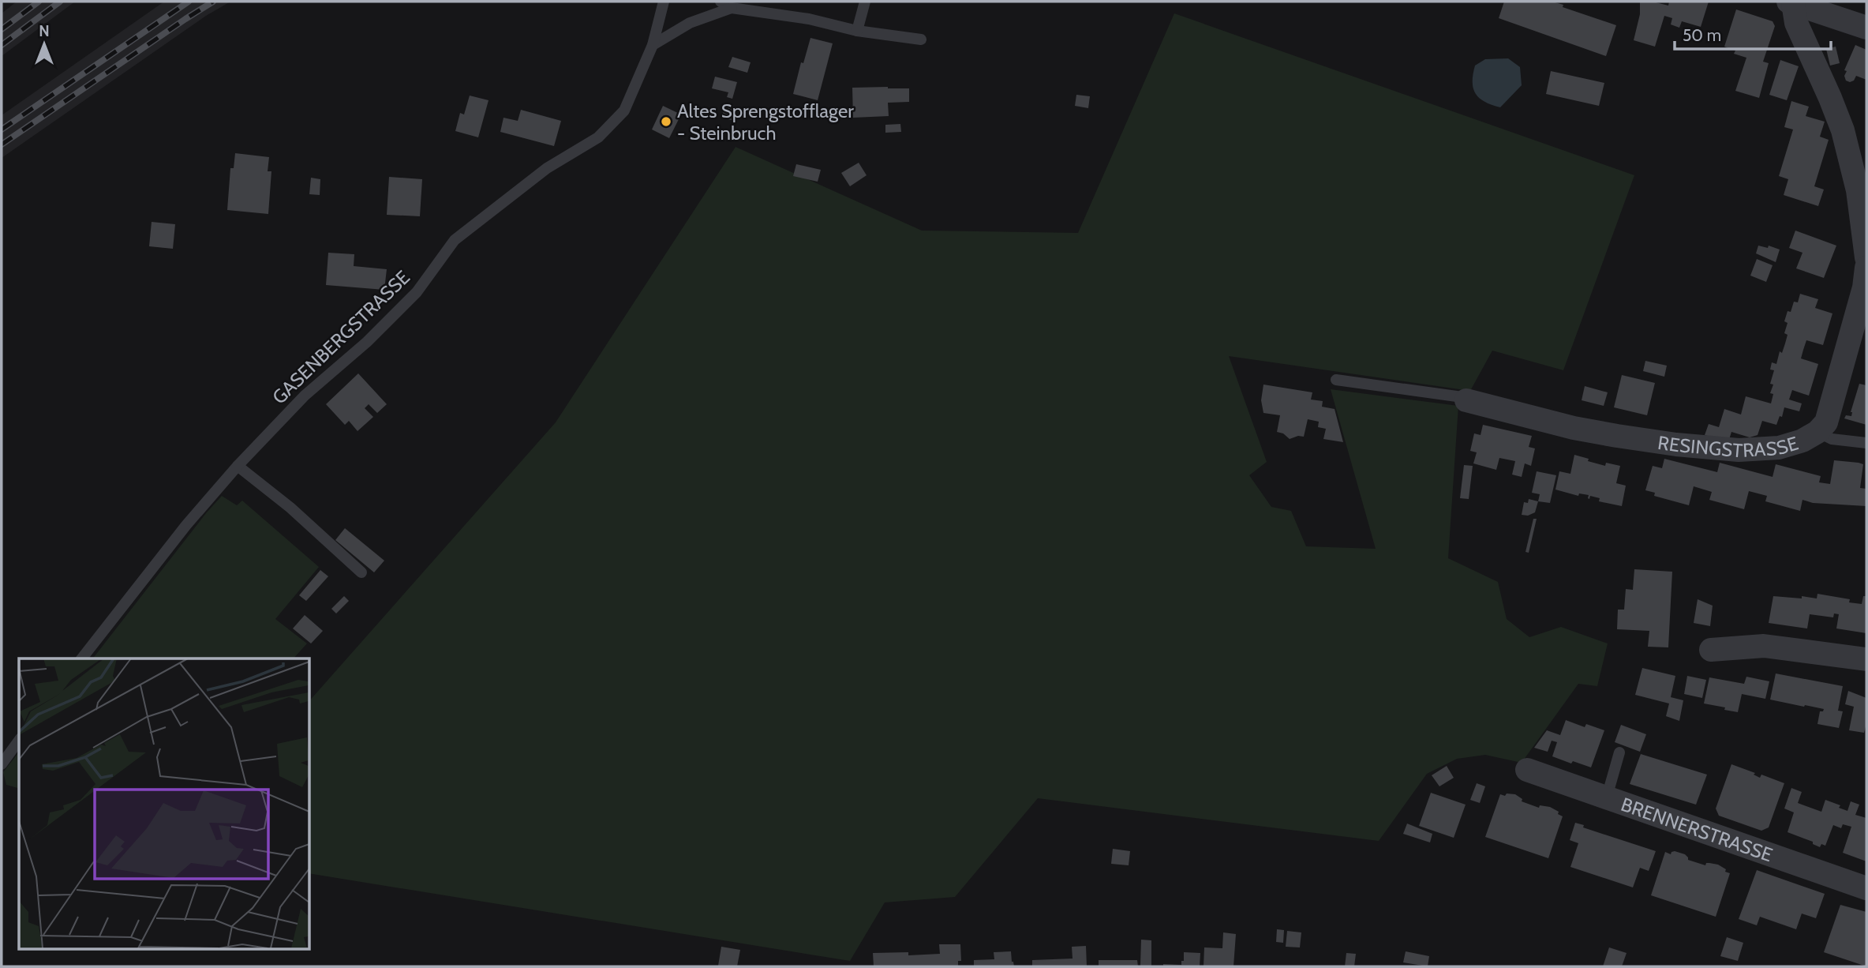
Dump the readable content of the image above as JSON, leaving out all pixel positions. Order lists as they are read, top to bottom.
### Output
{
  "streets": {
    "street": ["RESINGSTRASSE", "BRENNERSTRASSE"],
    "lane": ["GASENBERGSTRASSE"]
  },
  "places": ["Altes Sprengstofflager - Steinbruch"],
  "scale_bar": "50 m",
  "north": "top"
}
